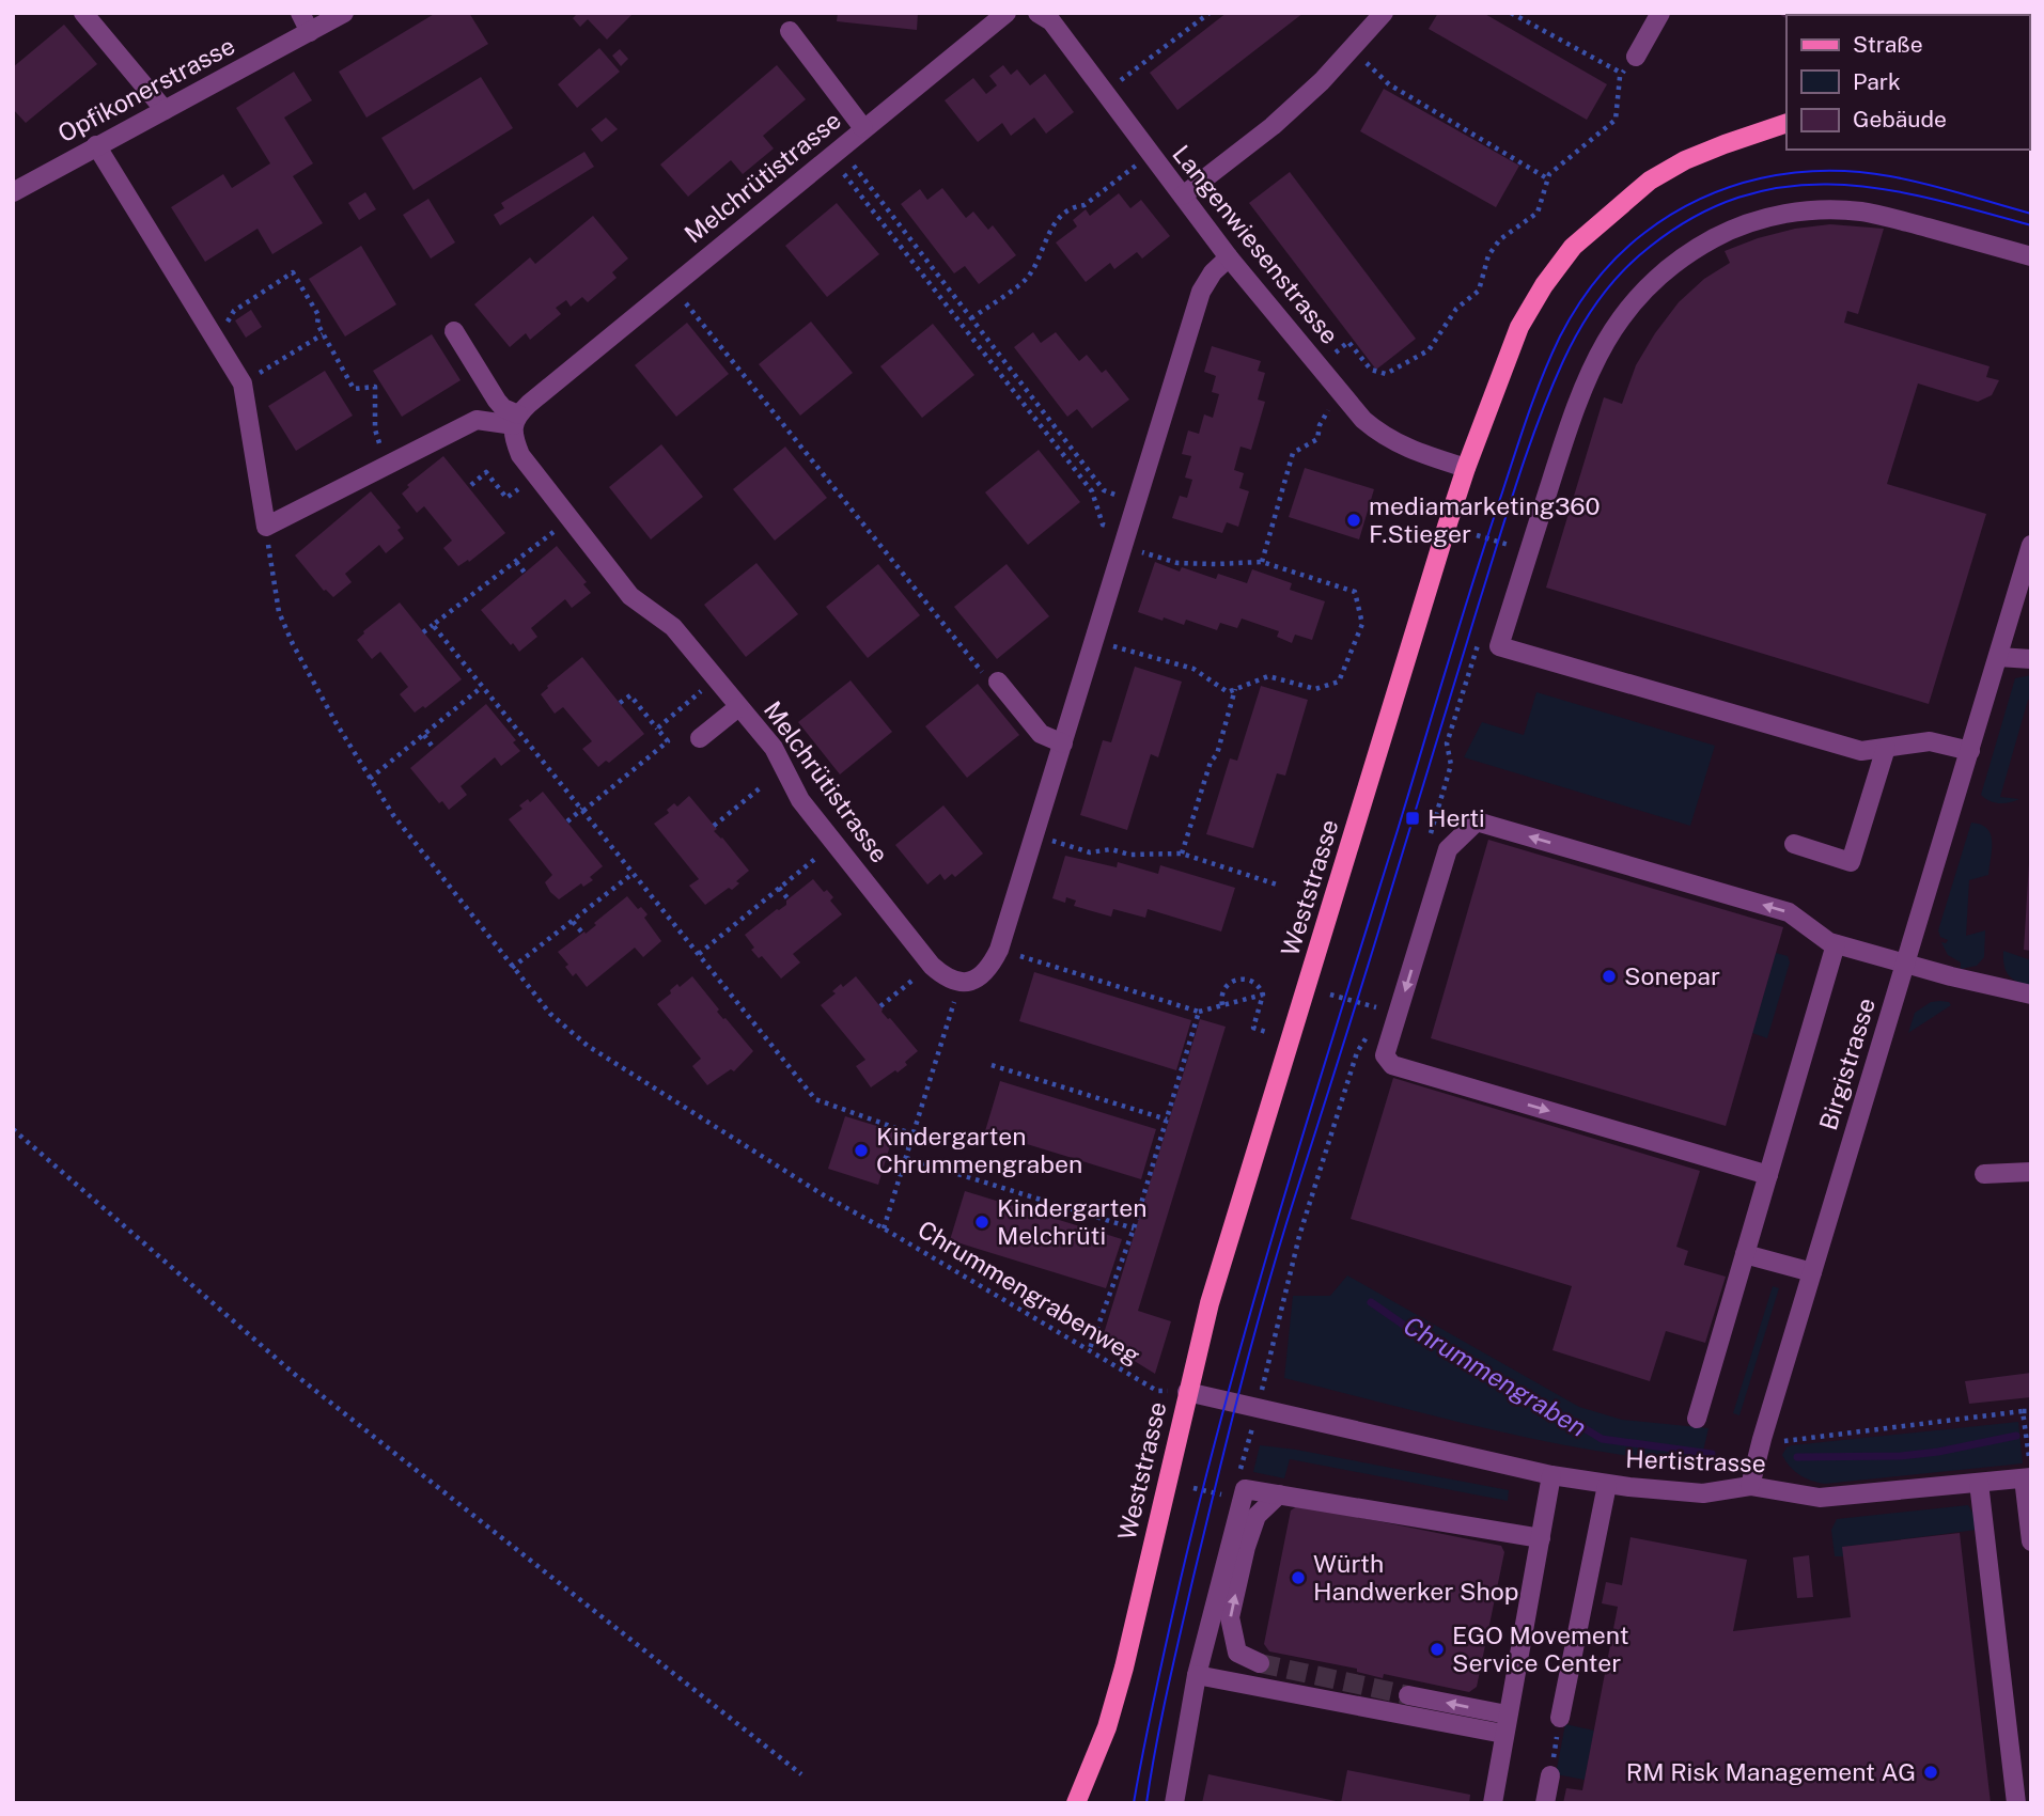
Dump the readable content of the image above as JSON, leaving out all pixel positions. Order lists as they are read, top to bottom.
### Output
{
  "streets": {
    "main road": ["Weststrasse"],
    "street": [
      "Opfikonerstrasse",
      "Melchrütistrasse",
      "Langenwiesenstrasse",
      "Birgistrasse",
      "Hertistrasse"
    ],
    "path": ["Chrummengrabenweg"]
  },
  "crossings": [
    ["Melchrütistrasse", "Chrummengrabenweg"],
    ["Langenwiesenstrasse", "Weststrasse"],
    ["Weststrasse", "Chrummengrabenweg"],
    ["Weststrasse", "Hertistrasse"],
    ["Birgistrasse", "Hertistrasse"],
    ["Chrummengrabenweg", "Hertistrasse"]
  ],
  "water": ["Chrummengraben"],
  "places": {
    "other": [
      "mediamarketing360 F.Stieger",
      "Sonepar",
      "Kindergarten Chrummengraben",
      "Kindergarten Melchrüti",
      "Würth Handwerker Shop",
      "EGO Movement Service Center",
      "RM Risk Management AG"
    ],
    "transit": ["Herti"]
  },
  "legend": ["Straße", "Park", "Gebäude"]
}
